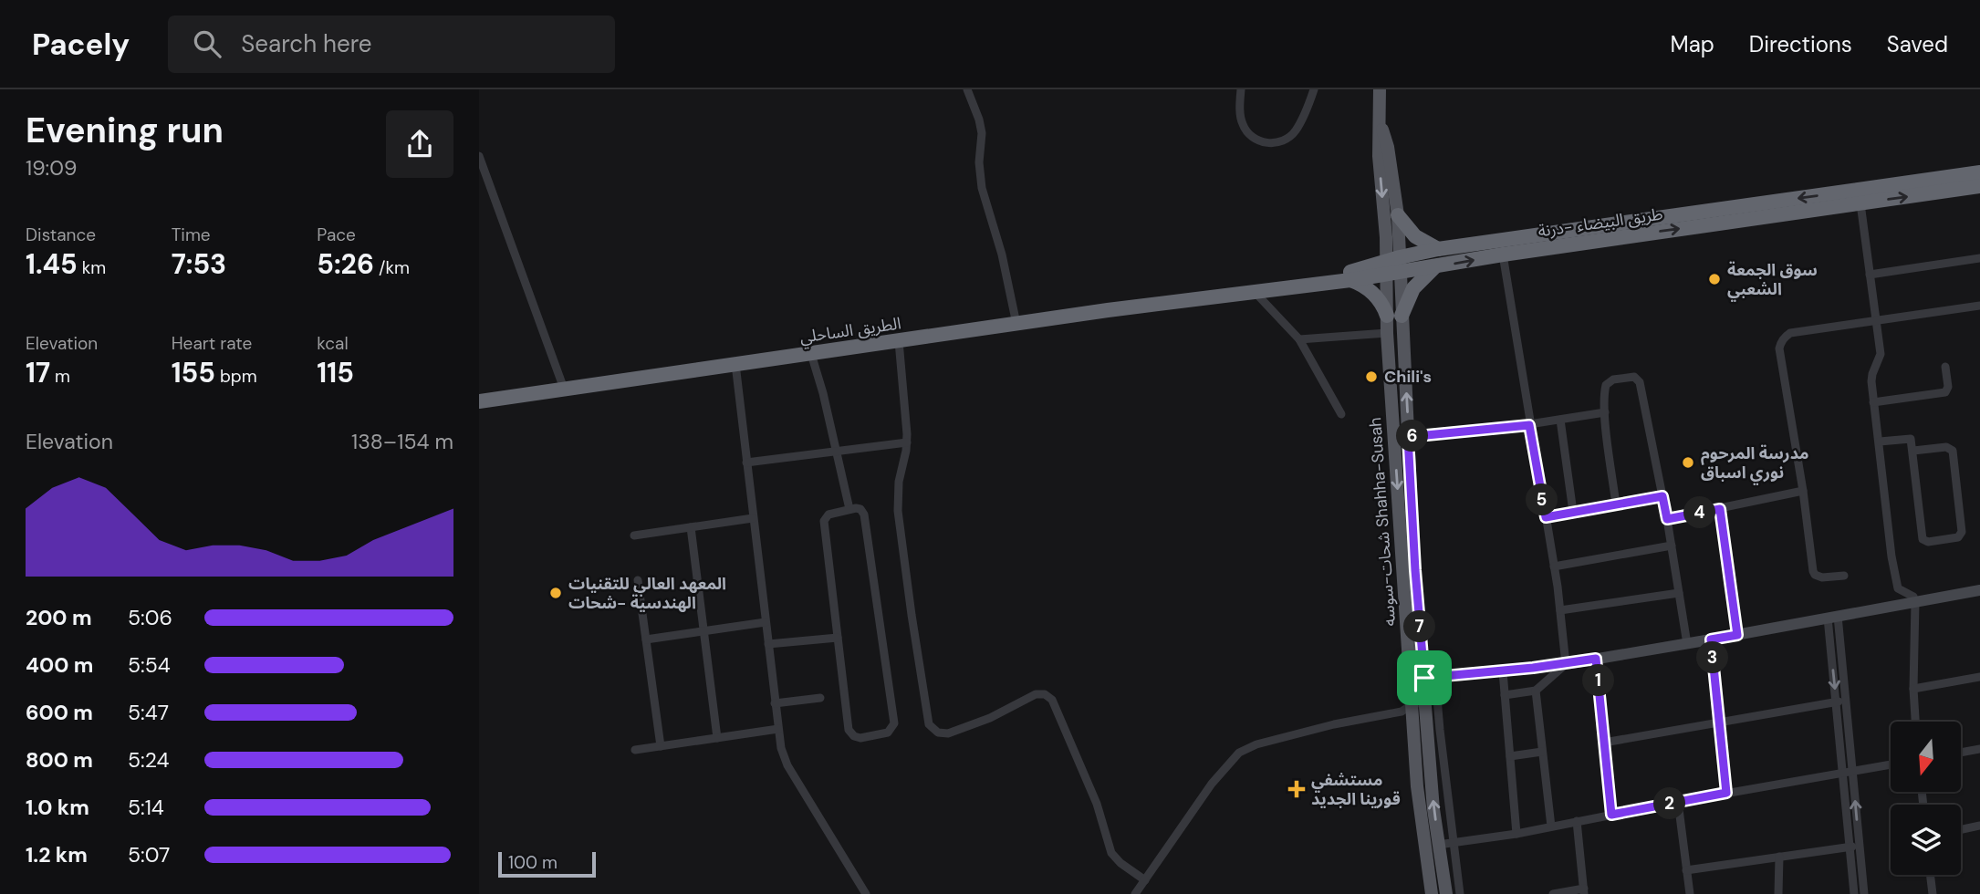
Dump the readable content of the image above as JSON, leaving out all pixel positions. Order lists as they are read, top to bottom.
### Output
{
  "streets": {
    "highway": ["طريق البيضاء -درنة", "الطريق الساحلي"],
    "main road": ["شحات-سوسه Shahha-Susah"]
  },
  "crossings": [
    ["طريق البيضاء -درنة", "الطريق الساحلي"],
    ["طريق البيضاء -درنة", "شحات-سوسه Shahha-Susah"]
  ],
  "places": {
    "other": [
      "سوق الجمعة الشعبي",
      "Chili's",
      "مدرسة المرحوم نوري اسباق",
      "المعهد العالي للتقنيات الهندسية -شحات"
    ],
    "health": ["مستشفي قورينا الجديد"]
  },
  "scale_bar": "100 m",
  "north": "bottom",
  "page": {
    "header": "Pacely",
    "search": "Search here",
    "nav": ["Map", "Directions", "Saved"],
    "heading": ["Evening run", "19:09"],
    "stats": [
      ["Distance", "1.45 km"],
      ["Time", "7:53"],
      ["Pace", "5:26 /km"],
      ["Elevation", "17 m"],
      ["Heart rate", "155 bpm"],
      ["kcal", "115"]
    ],
    "chart": ["Elevation", "138–154 m"],
    "pins": [
      "6",
      "5",
      "4",
      "7",
      "3",
      "1",
      "2"
    ],
    "list": [
      {
        "name": "200 m",
        "note": "5:06"
      },
      {
        "name": "400 m",
        "note": "5:54"
      },
      {
        "name": "600 m",
        "note": "5:47"
      },
      {
        "name": "800 m",
        "note": "5:24"
      },
      {
        "name": "1.0 km",
        "note": "5:14"
      },
      {
        "name": "1.2 km",
        "note": "5:07"
      }
    ],
    "scale": "100 m"
  }
}
